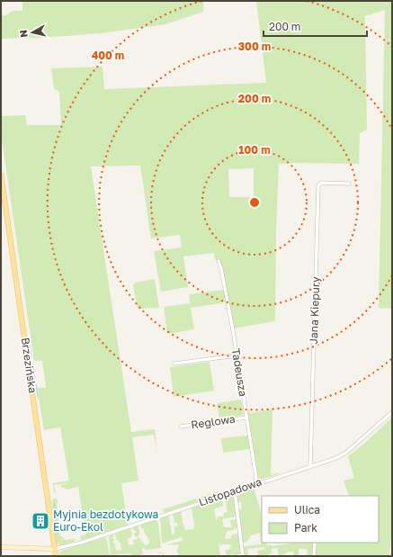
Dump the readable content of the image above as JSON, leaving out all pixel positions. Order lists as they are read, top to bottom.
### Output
{
  "streets": {
    "main road": ["Brzezińska"],
    "street": [
      "Jana Kiepury",
      "Tadeusza",
      "Reglowa",
      "Listopadowa"
    ]
  },
  "crossings": [
    ["Jana Kiepury", "Listopadowa"],
    ["Brzezińska", "Listopadowa"],
    ["Tadeusza", "Reglowa"],
    ["Tadeusza", "Listopadowa"]
  ],
  "places": {
    "building": ["Myjnia bezdotykowa Euro-Ekol"]
  },
  "legend": ["Ulica", "Park"],
  "scale_bar": "200 m",
  "north": "left",
  "rings": [
    "300 m",
    "400 m",
    "200 m",
    "100 m"
  ]
}
